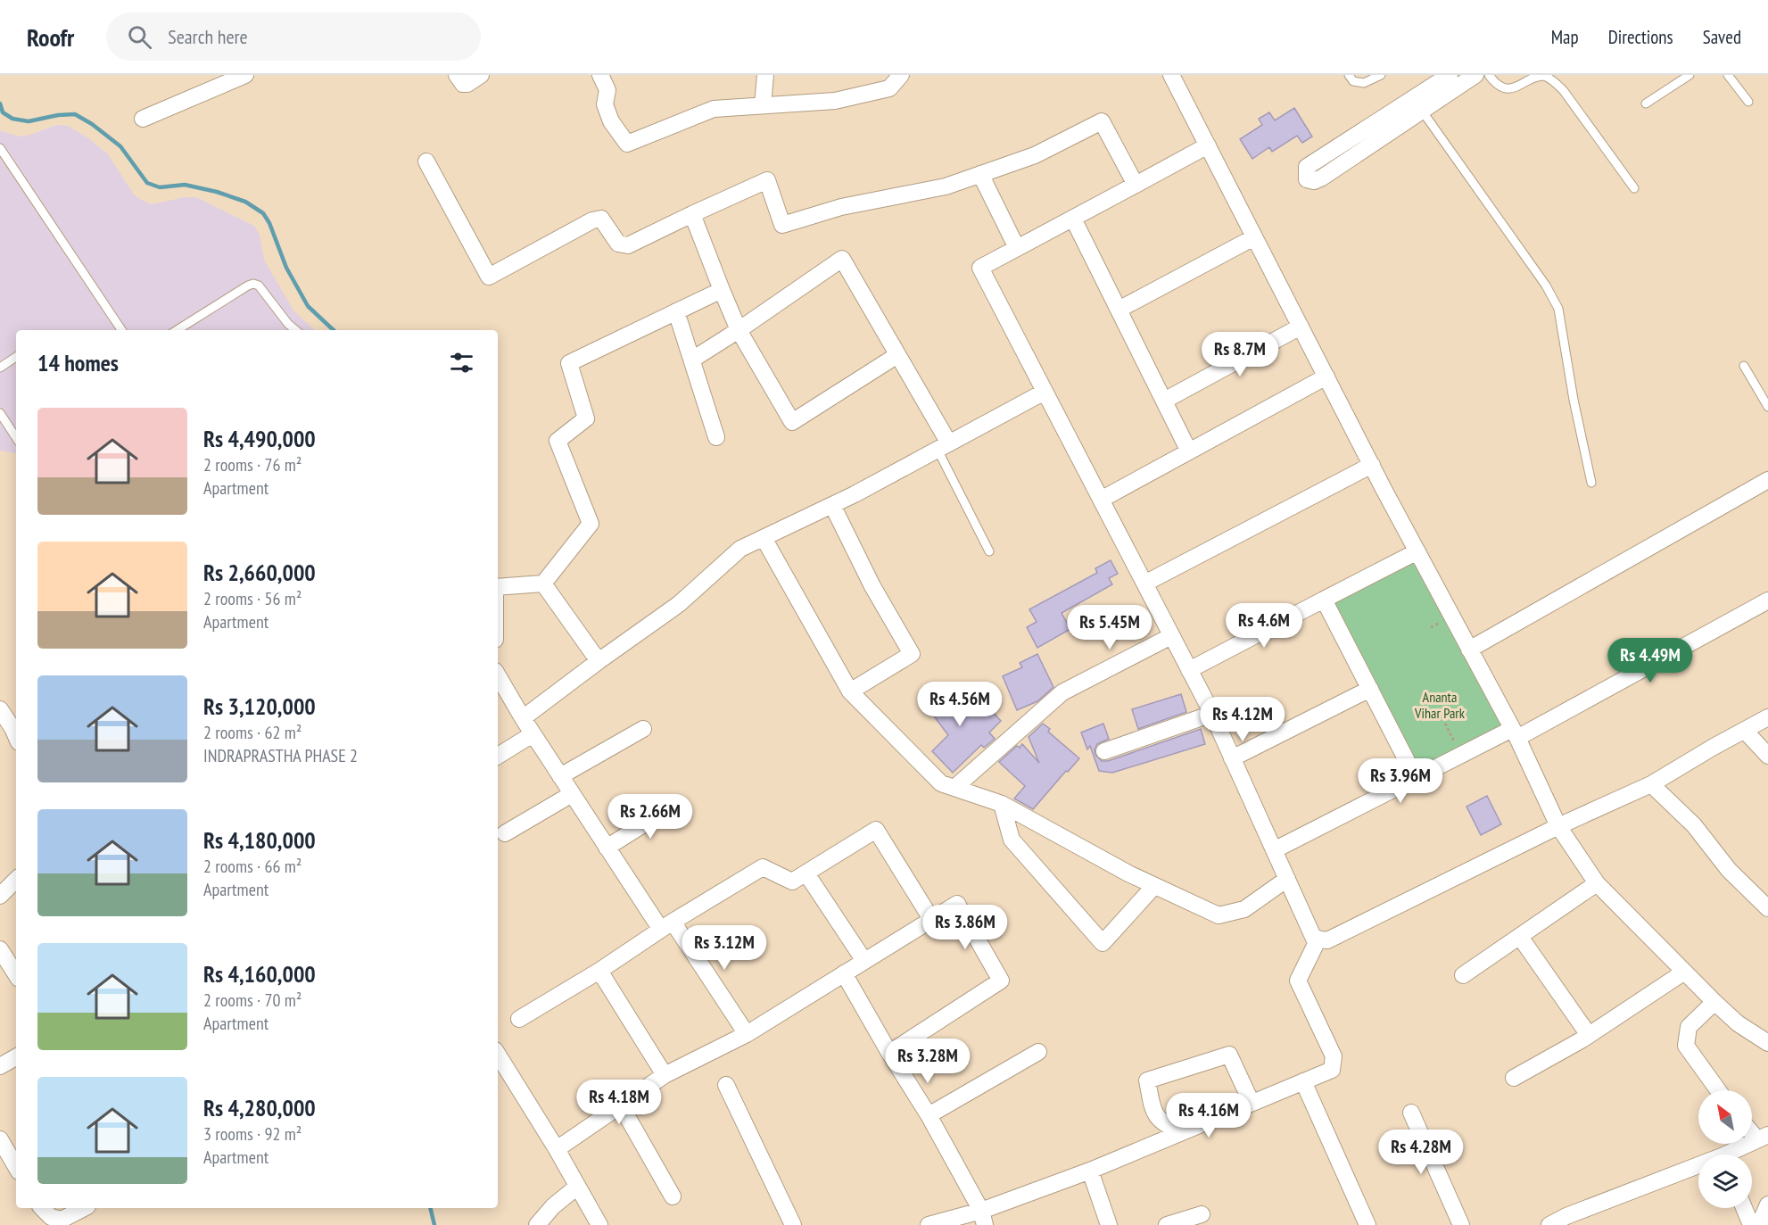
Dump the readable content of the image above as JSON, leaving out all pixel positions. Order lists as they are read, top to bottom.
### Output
{
  "parks": ["Ananta Vihar Park"],
  "north": "top left",
  "page": {
    "header": "Roofr",
    "search": "Search here",
    "nav": ["Map", "Directions", "Saved"],
    "heading": "14 homes",
    "price": [
      "Rs 8.7M",
      "Rs 4.6M",
      "Rs 5.45M",
      "Rs 4.49M",
      "Rs 4.56M",
      "Rs 4.12M",
      "Rs 3.96M",
      "Rs 2.66M",
      "Rs 3.86M",
      "Rs 3.12M",
      "Rs 3.28M",
      "Rs 4.18M",
      "Rs 4.16M",
      "Rs 4.28M"
    ],
    "list": [
      {
        "name": "Rs 4,490,000",
        "note": "2 rooms · 76 m² · Apartment"
      },
      {
        "name": "Rs 2,660,000",
        "note": "2 rooms · 56 m² · Apartment"
      },
      {
        "name": "Rs 3,120,000",
        "note": "2 rooms · 62 m² · INDRAPRASTHA PHASE 2"
      },
      {
        "name": "Rs 4,180,000",
        "note": "2 rooms · 66 m² · Apartment"
      },
      {
        "name": "Rs 4,160,000",
        "note": "2 rooms · 70 m² · Apartment"
      },
      {
        "name": "Rs 4,280,000",
        "note": "3 rooms · 92 m² · Apartment"
      }
    ]
  }
}
